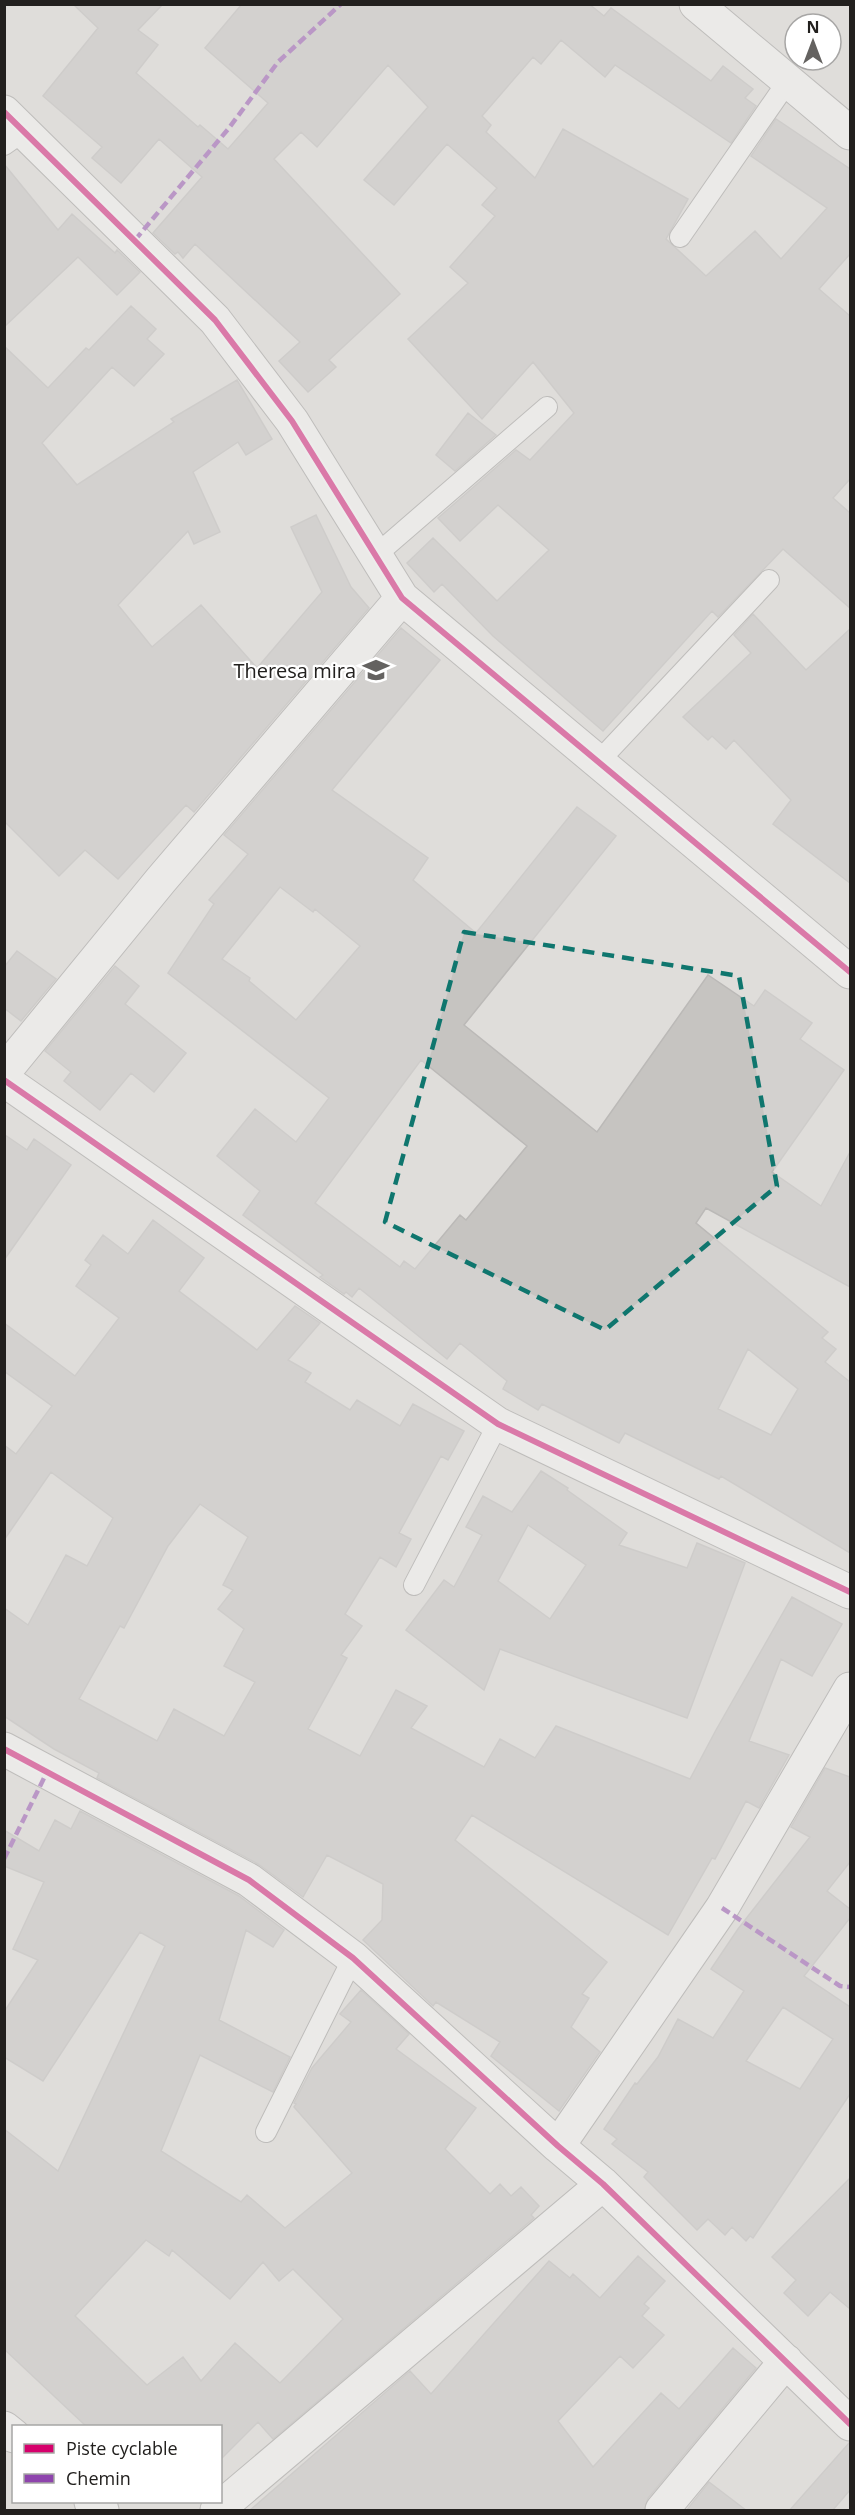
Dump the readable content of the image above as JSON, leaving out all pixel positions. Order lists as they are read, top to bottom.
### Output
{
  "places": {
    "school or university": ["Theresa mira"]
  },
  "legend": ["Piste cyclable", "Chemin"],
  "north": "top"
}
